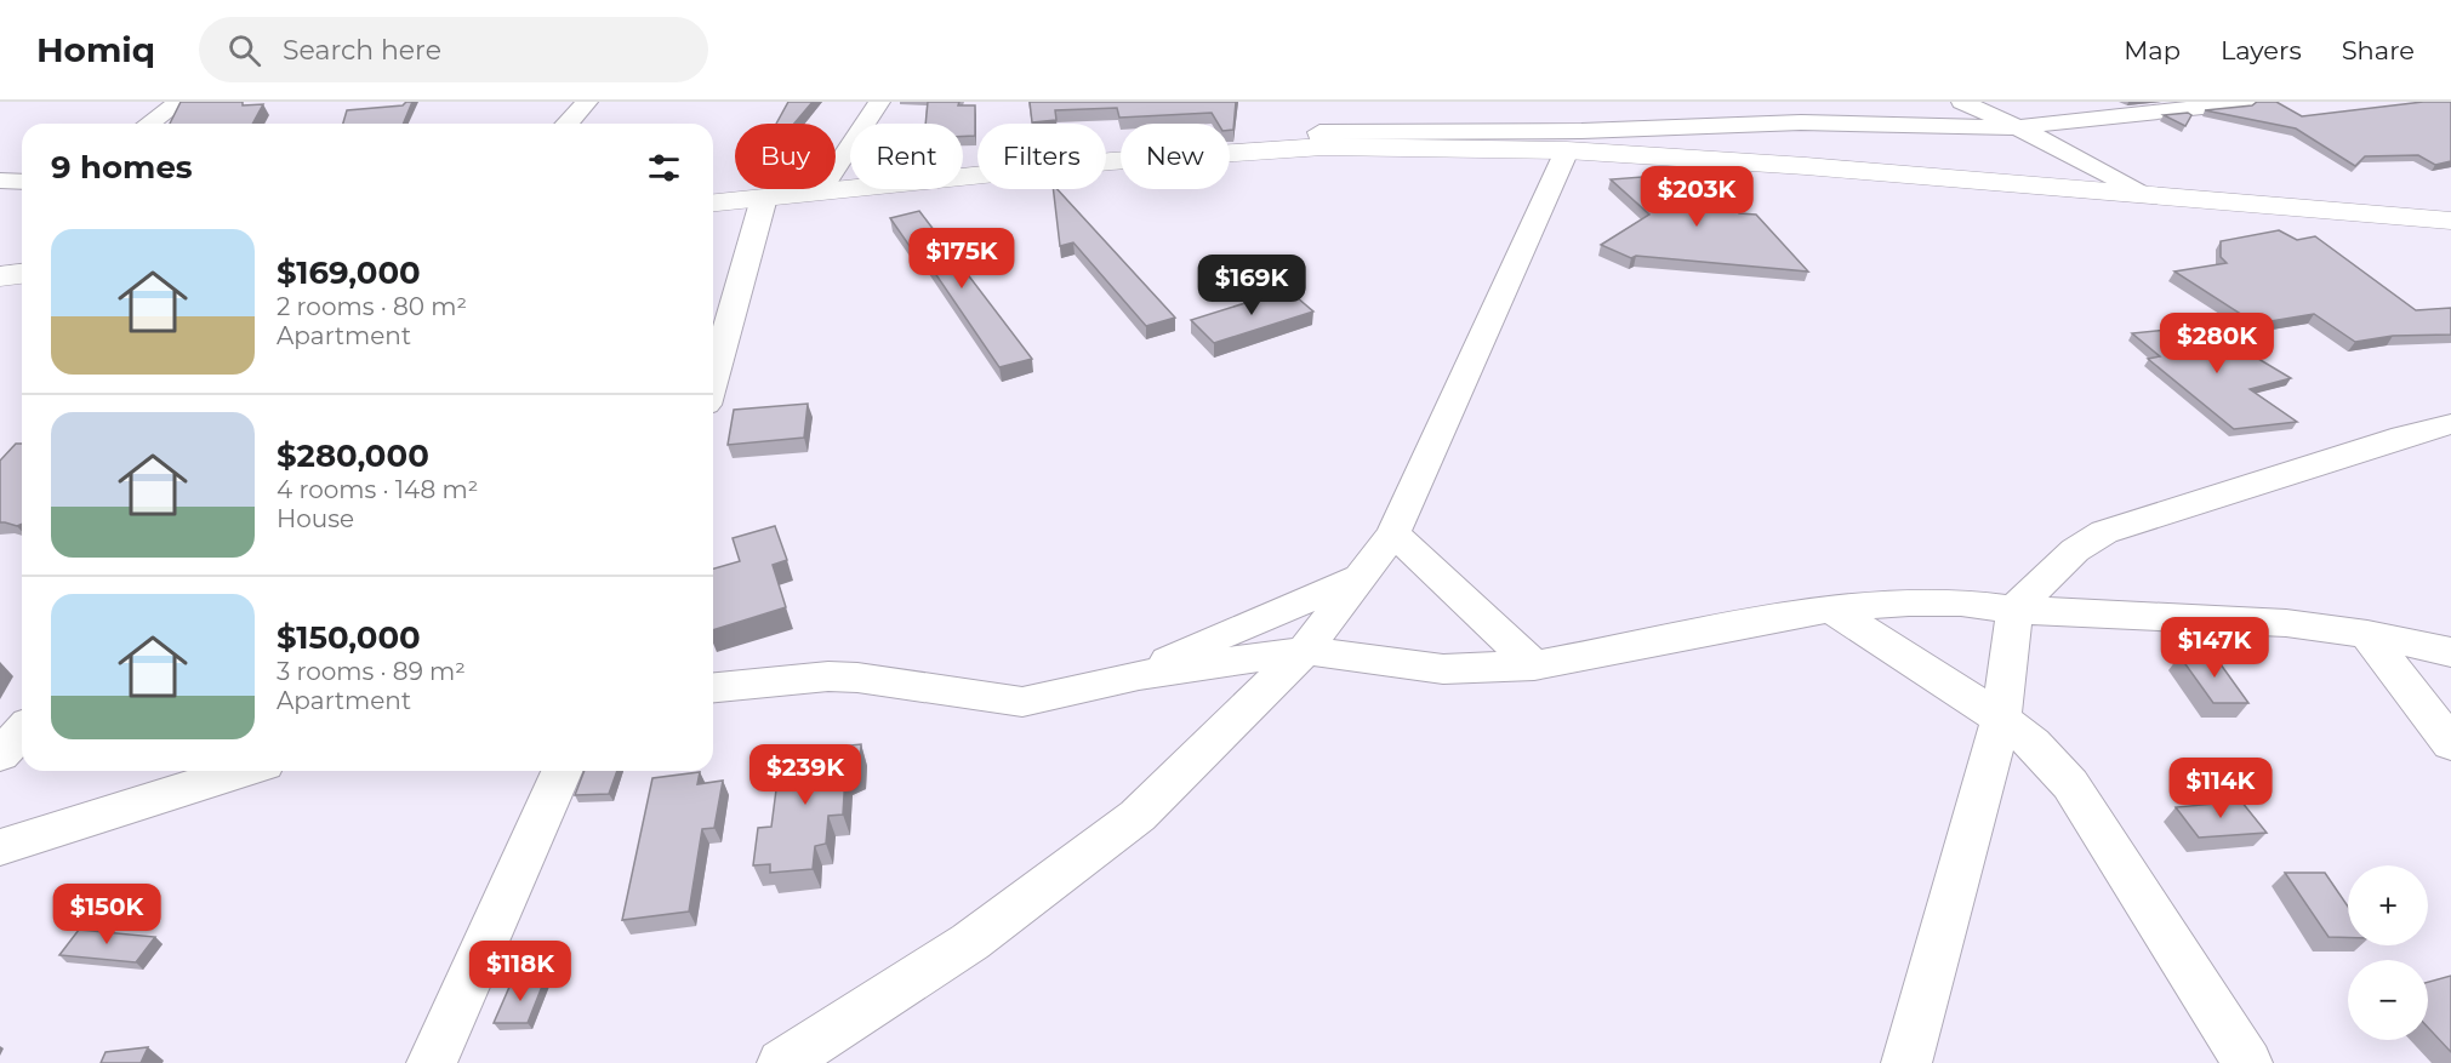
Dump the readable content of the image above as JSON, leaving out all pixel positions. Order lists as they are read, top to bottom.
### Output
{
  "page": {
    "header": "Homiq",
    "search": "Search here",
    "nav": ["Map", "Layers", "Share"],
    "chip": [
      "Buy",
      "Rent",
      "Filters",
      "New"
    ],
    "heading": "9 homes",
    "price": [
      "$203K",
      "$175K",
      "$169K",
      "$280K",
      "$147K",
      "$239K",
      "$114K",
      "$150K",
      "$118K"
    ],
    "list": [
      {
        "name": "$169,000",
        "note": "2 rooms · 80 m² · Apartment"
      },
      {
        "name": "$280,000",
        "note": "4 rooms · 148 m² · House"
      },
      {
        "name": "$150,000",
        "note": "3 rooms · 89 m² · Apartment"
      }
    ],
    "map_buttons": ["+", "−"]
  }
}
